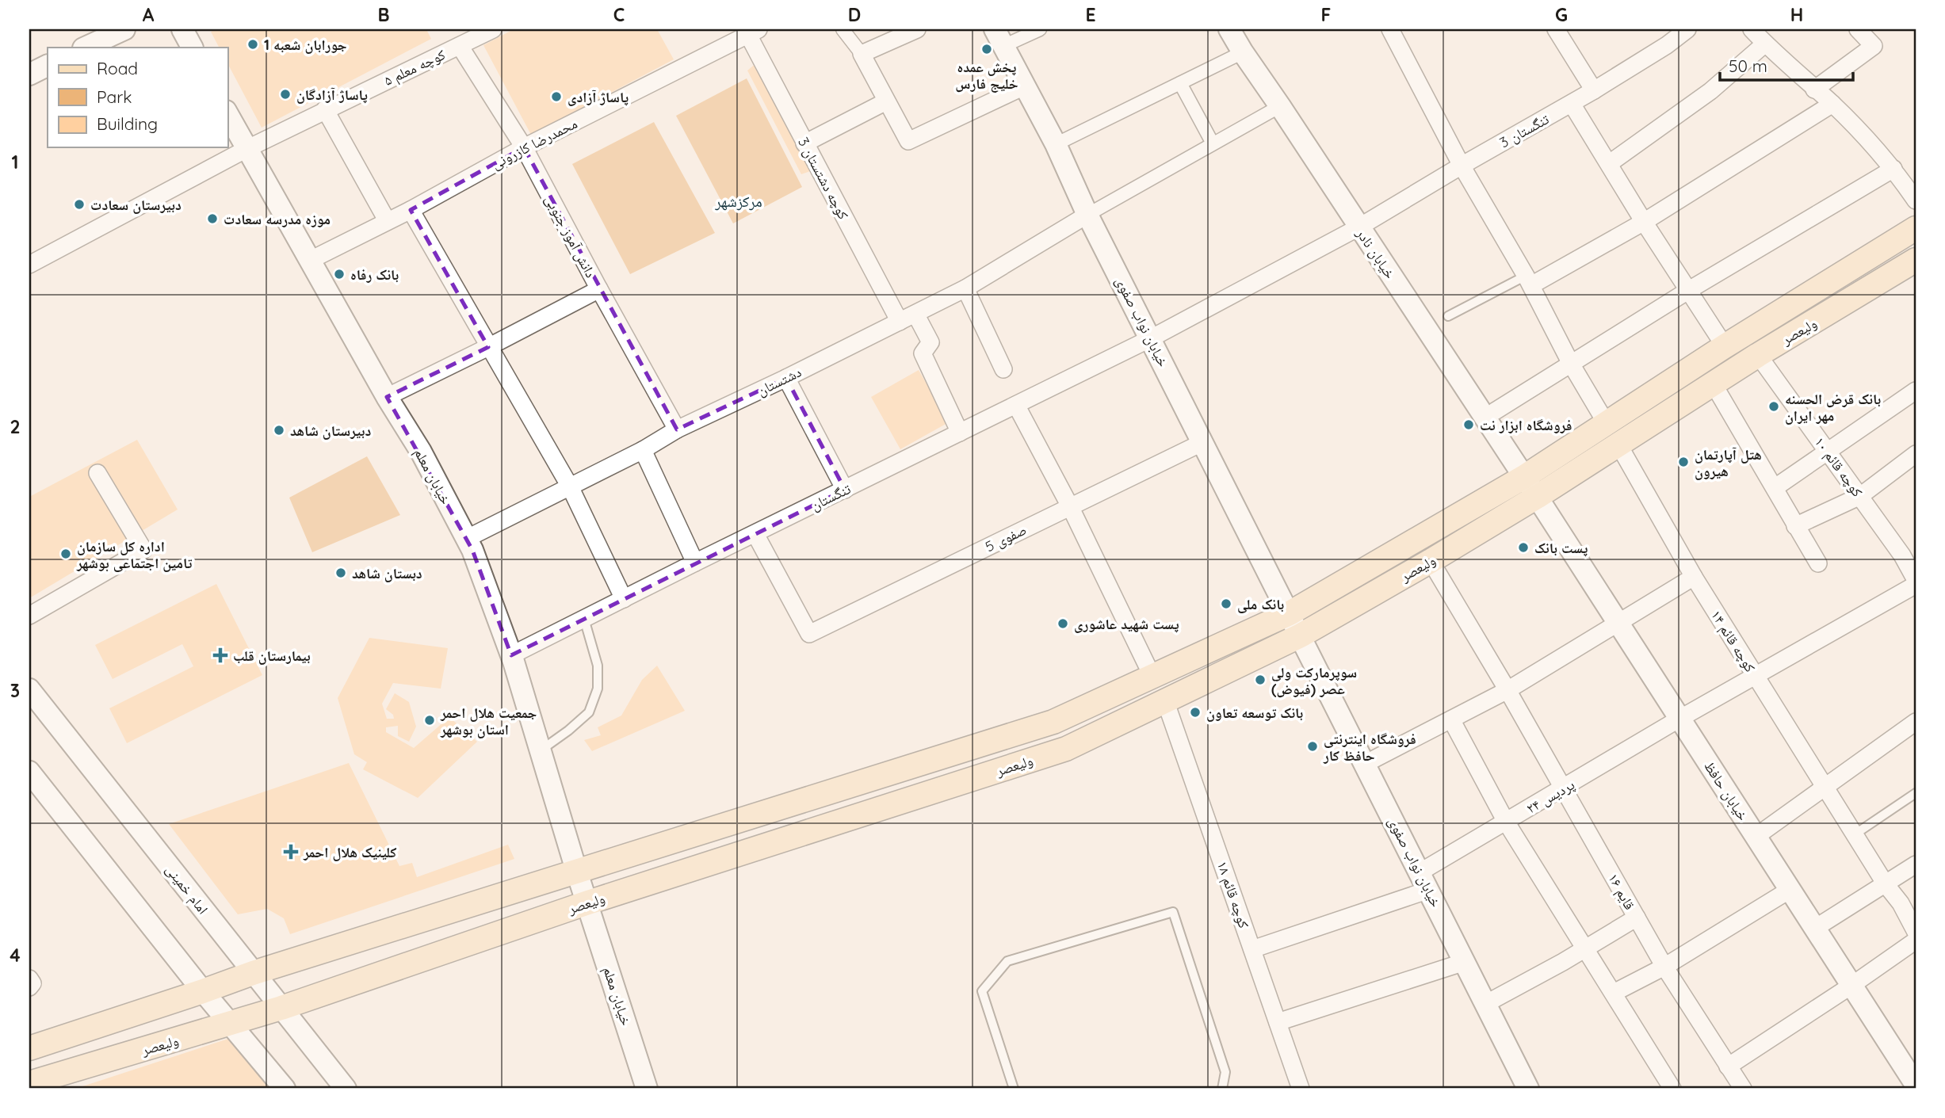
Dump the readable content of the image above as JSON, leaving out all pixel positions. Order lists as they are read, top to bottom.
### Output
{
  "streets": {
    "main road": ["ولیعصر"],
    "street": [
      "کوچه معلم ۵",
      "تنگستان 3",
      "محمدرضا کازرونی",
      "کوچه دشتستان 3",
      "دانش آموز جنوبی",
      "خیابان نادر",
      "خیابان نواب صفوی",
      "دشتستان",
      "کوچه قائم ۱۰",
      "خیابان معلم",
      "تنگستان",
      "صفوی 5",
      "کوچه قائم ۱۴",
      "خیابان حافظ",
      "پردیس ۲۴",
      "امام خمینی",
      "قایم ۱۶",
      "کوچه قائم ۱۸"
    ]
  },
  "crossings": [
    ["کوچه معلم ۵", "دانش آموز جنوبی"],
    ["کوچه معلم ۵", "خیابان معلم"],
    ["تنگستان 3", "خیابان نادر"],
    ["تنگستان 3", "خیابان نواب صفوی"],
    ["تنگستان 3", "تنگستان"],
    ["محمدرضا کازرونی", "کوچه دشتستان 3"],
    ["محمدرضا کازرونی", "دانش آموز جنوبی"],
    ["محمدرضا کازرونی", "خیابان معلم"],
    ["کوچه دشتستان 3", "دشتستان"],
    ["دانش آموز جنوبی", "دشتستان"],
    ["خیابان نادر", "ولیعصر"],
    ["خیابان نادر", "خیابان حافظ"],
    ["خیابان نواب صفوی", "ولیعصر"],
    ["خیابان نواب صفوی", "دشتستان"],
    ["خیابان نواب صفوی", "تنگستان"],
    ["خیابان نواب صفوی", "صفوی 5"],
    ["خیابان نواب صفوی", "پردیس ۲۴"],
    ["ولیعصر", "کوچه قائم ۱۰"],
    ["ولیعصر", "خیابان معلم"],
    ["ولیعصر", "کوچه قائم ۱۴"],
    ["ولیعصر", "خیابان حافظ"],
    ["ولیعصر", "امام خمینی"],
    ["ولیعصر", "قایم ۱۶"],
    ["ولیعصر", "کوچه قائم ۱۸"],
    ["دشتستان", "خیابان معلم"],
    ["خیابان معلم", "تنگستان"],
    ["تنگستان", "صفوی 5"],
    ["کوچه قائم ۱۴", "پردیس ۲۴"],
    ["خیابان حافظ", "پردیس ۲۴"],
    ["پردیس ۲۴", "قایم ۱۶"],
    ["پردیس ۲۴", "کوچه قائم ۱۸"]
  ],
  "districts": ["مرکزشهر"],
  "places": {
    "other": [
      "جورابان شعبه 1",
      "پخش عمده خلیج فارس",
      "پاساژ آزادگان",
      "پاساژ آزادی",
      "دبیرستان سعادت",
      "موزه مدرسه سعادت",
      "بانک رفاه",
      "بانک قرض الحسنه مهر ایران",
      "فروشگاه ابزار نت",
      "دبیرستان شاهد",
      "هتل آپارتمان هیرون",
      "پست بانک",
      "اداره کل سازمان تامین اجتماعی بوشهر",
      "دبستان شاهد",
      "بانک ملی",
      "پست شهید عاشوری",
      "سوپرمارکت ولی عصر (فیوض)",
      "بانک توسعه تعاون",
      "جمعیت هلال احمر استان بوشهر",
      "فروشگاه اینترنتی حافظ کار"
    ],
    "health": ["بیمارستان قلب", "کلینیک هلال احمر"]
  },
  "legend": ["Road", "Park", "Building"],
  "scale_bar": "50 m",
  "grid": {
    "columns": [
      "A",
      "B",
      "C",
      "D",
      "E",
      "F",
      "G",
      "H"
    ],
    "rows": [
      "1",
      "2",
      "3",
      "4"
    ]
  }
}
